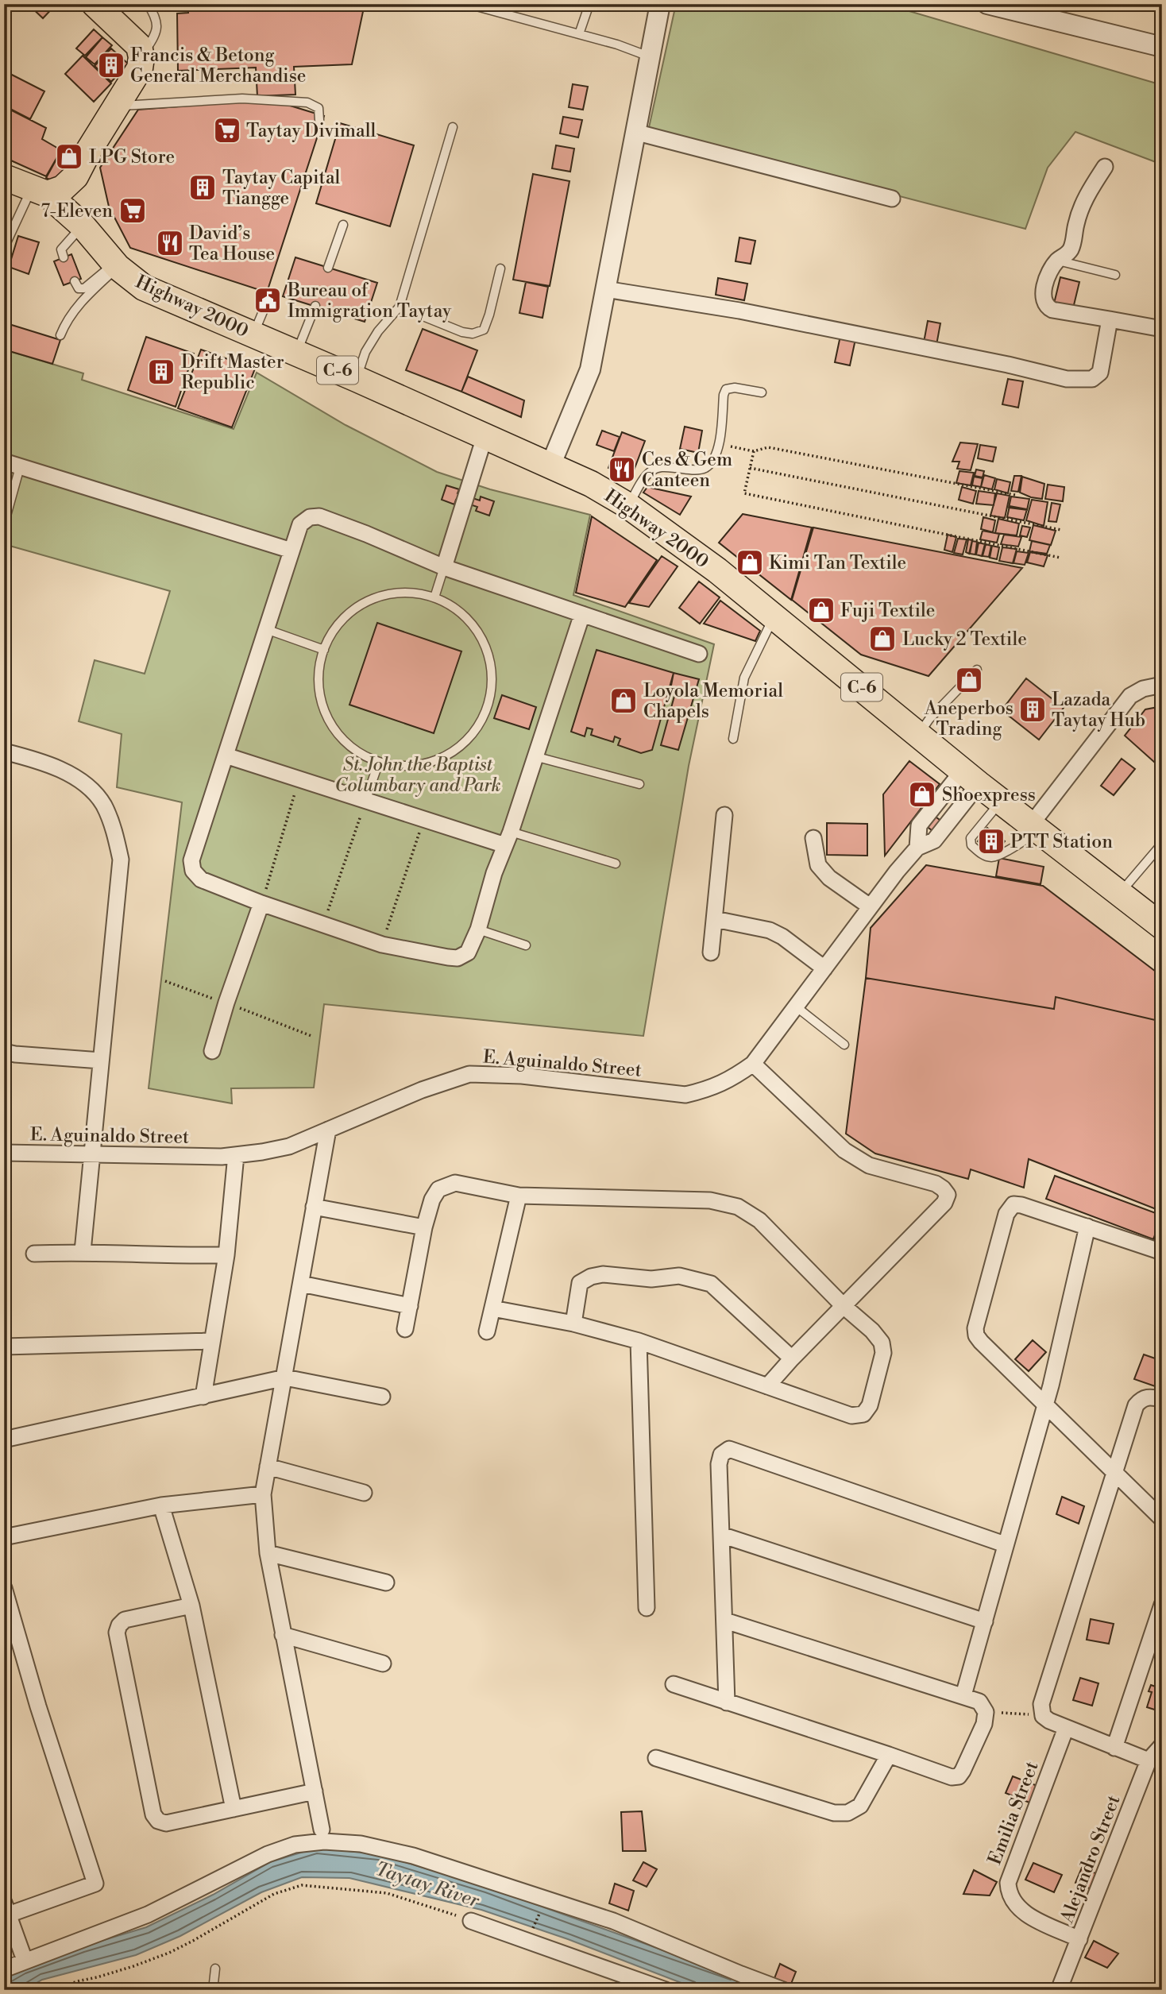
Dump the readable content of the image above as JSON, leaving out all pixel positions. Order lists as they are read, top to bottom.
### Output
{
  "streets": {
    "main road": ["Highway 2000", "C-6"],
    "street": ["E. Aguinaldo Street", "Emilia Street", "Alejandro Street"]
  },
  "crossings": [
    ["Highway 2000", "C-6"],
    ["Highway 2000", "E. Aguinaldo Street"],
    ["Emilia Street", "Alejandro Street"]
  ],
  "water": ["Taytay River"],
  "parks": ["St. John the Baptist Columbary and Park"],
  "places": {
    "building": [
      "Francis & Betong General Merchandise",
      "Taytay Capital Tiangge",
      "Drift Master Republic",
      "Lazada Taytay Hub",
      "PTT Station"
    ],
    "supermarket": ["Taytay Divimall", "7-Eleven"],
    "shop": [
      "LPG Store",
      "Kimi Tan Textile",
      "Fuji Textile",
      "Lucky 2 Textile",
      "Aneperbos Trading",
      "Loyola Memorial Chapels",
      "Shoexpress"
    ],
    "restaurant": ["David’s Tea House", "Ces & Gem Canteen"],
    "public building": ["Bureau of Immigration Taytay"]
  }
}
